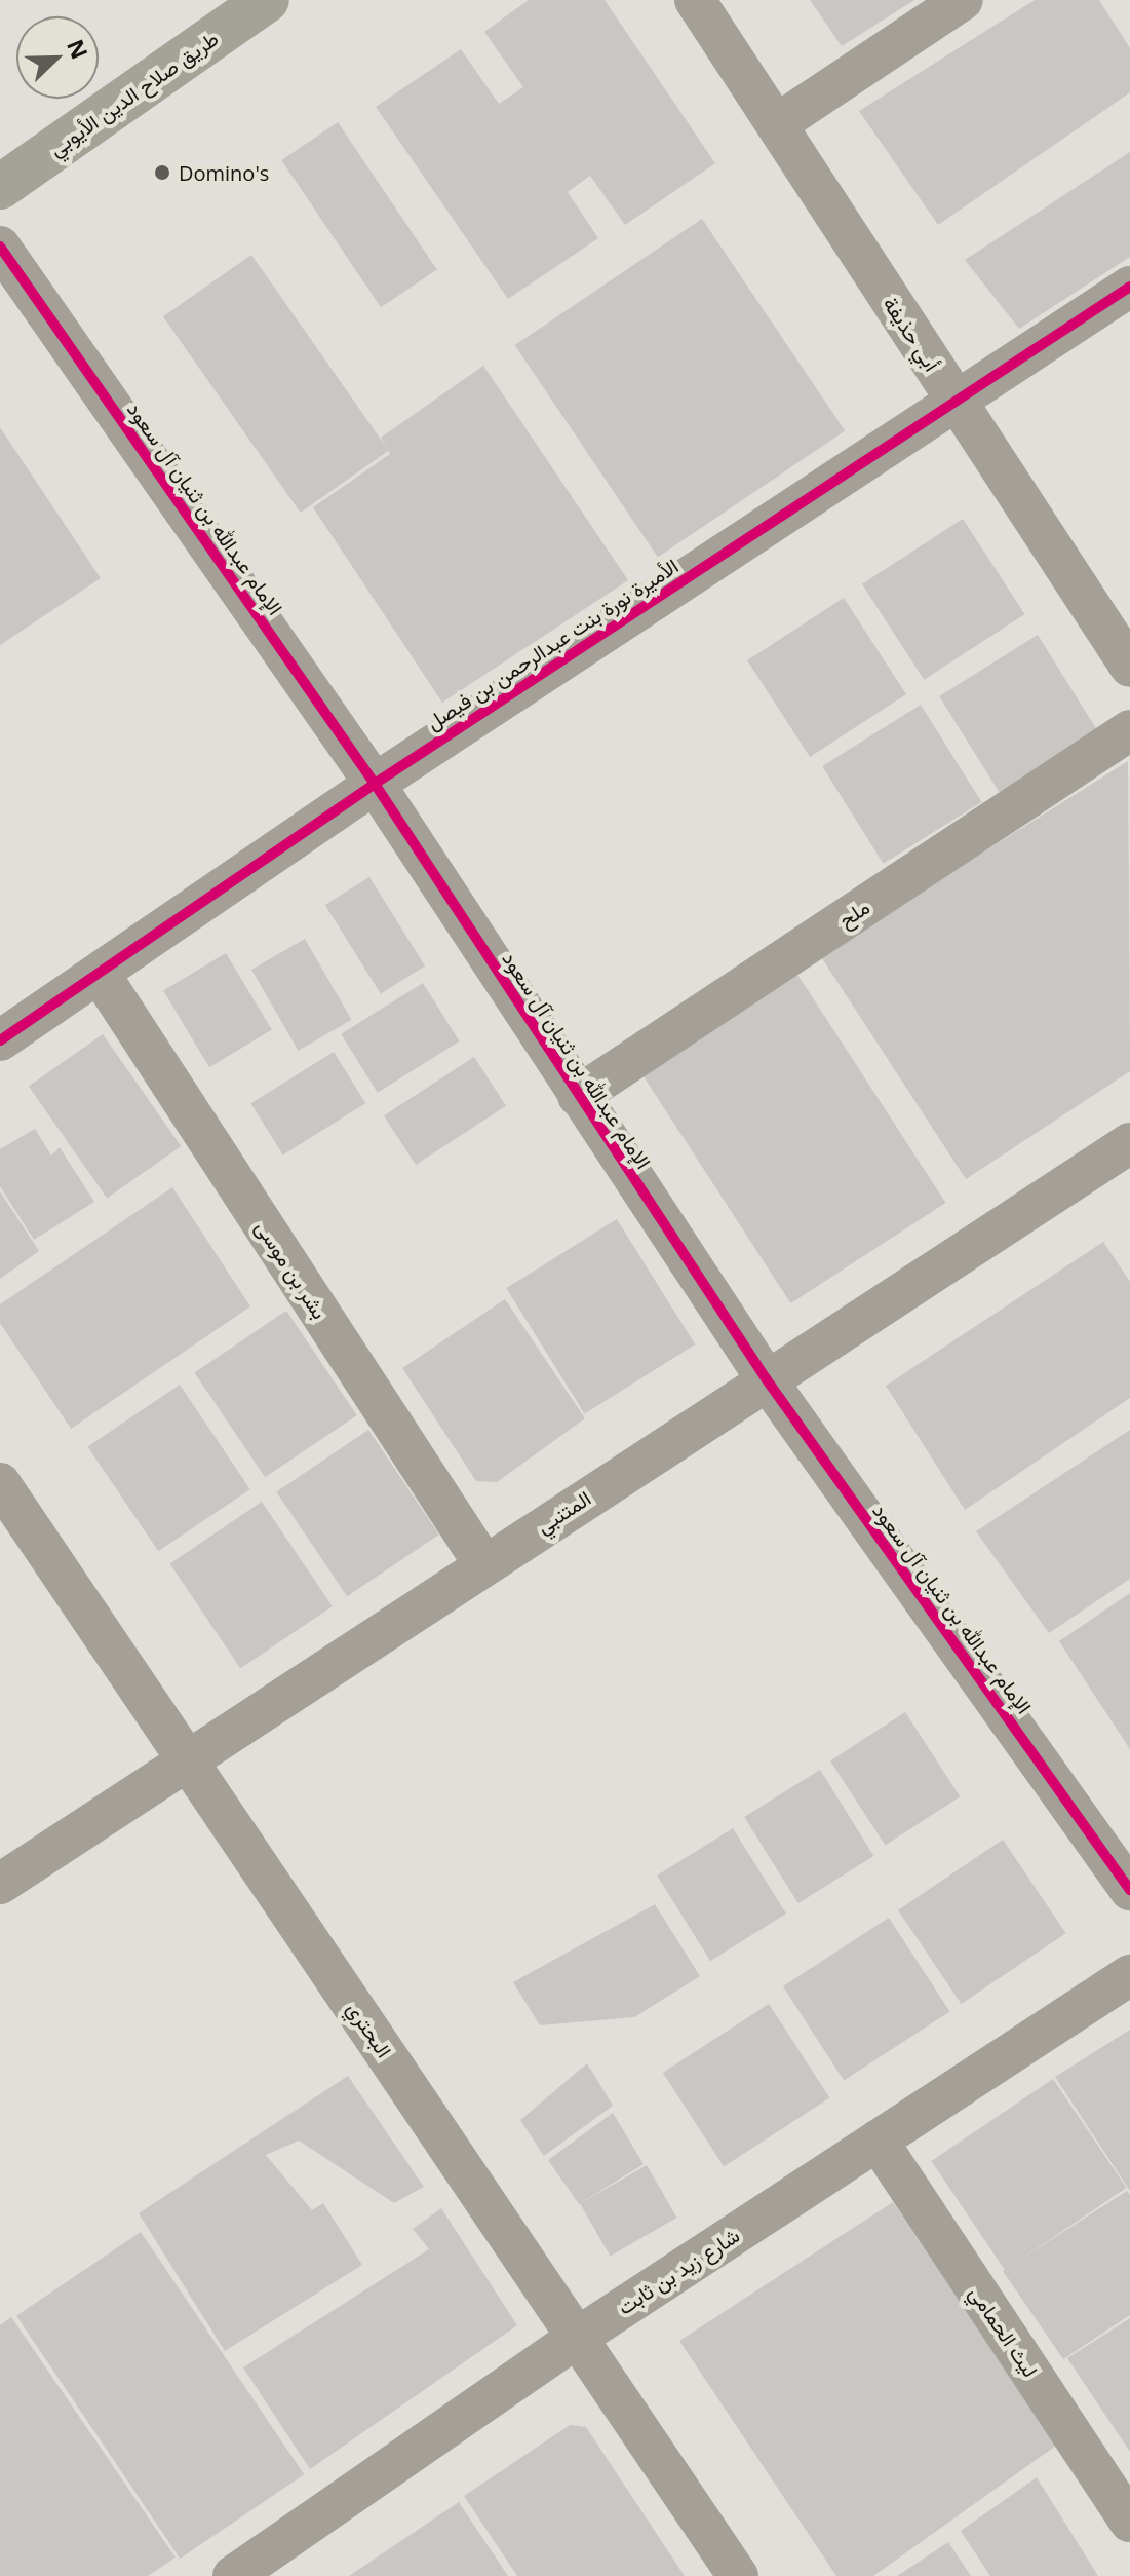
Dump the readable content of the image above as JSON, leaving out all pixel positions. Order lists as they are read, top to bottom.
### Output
{
  "streets": {
    "main road": ["طريق صلاح الدين الأيوبي"],
    "street": [
      "أبي حذيفة",
      "الإمام عبدالله بن ثنيان آل سعود",
      "الأميرة نورة بنت عبدالرحمن بن فيصل",
      "ملح",
      "بشر بن موسى",
      "المتنبي",
      "البحتري",
      "شارع زيد بن ثابت",
      "ليث الحمامي"
    ]
  },
  "crossings": [
    ["أبي حذيفة", "الأميرة نورة بنت عبدالرحمن بن فيصل"],
    ["الإمام عبدالله بن ثنيان آل سعود", "الأميرة نورة بنت عبدالرحمن بن فيصل"],
    ["الإمام عبدالله بن ثنيان آل سعود", "ملح"],
    ["الإمام عبدالله بن ثنيان آل سعود", "المتنبي"],
    ["الأميرة نورة بنت عبدالرحمن بن فيصل", "بشر بن موسى"],
    ["بشر بن موسى", "المتنبي"],
    ["المتنبي", "البحتري"],
    ["البحتري", "شارع زيد بن ثابت"],
    ["شارع زيد بن ثابت", "ليث الحمامي"]
  ],
  "places": ["Domino's"],
  "north": "top right"
}
